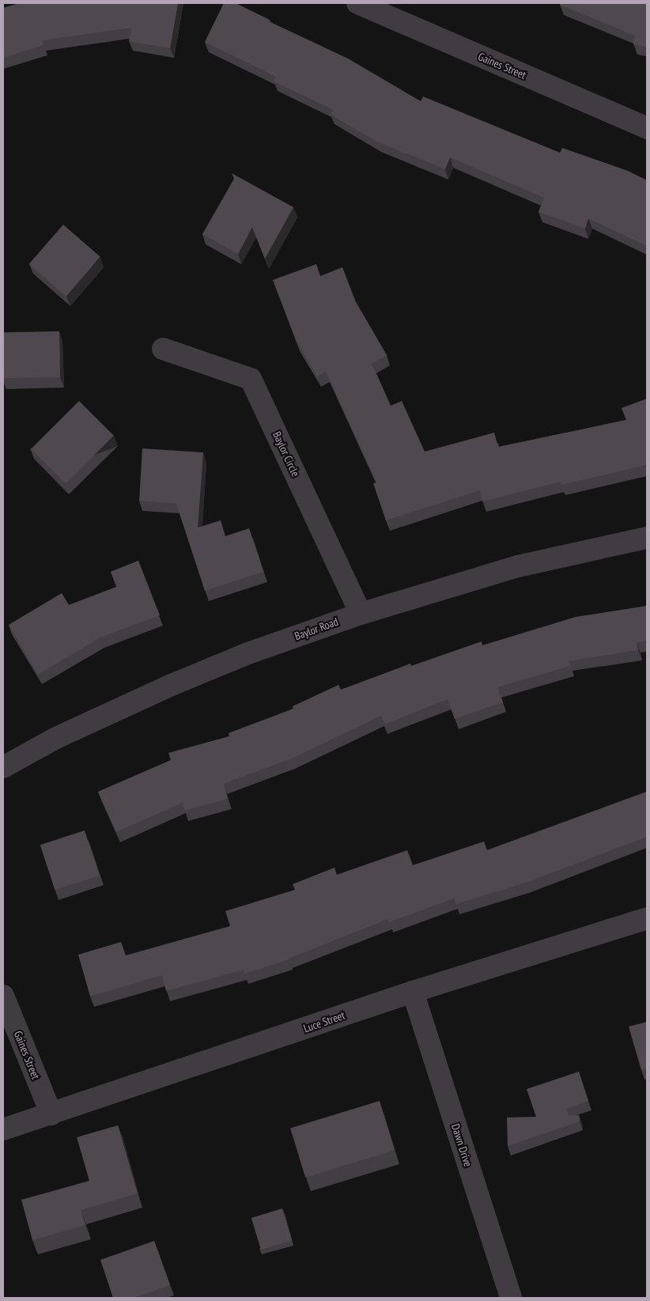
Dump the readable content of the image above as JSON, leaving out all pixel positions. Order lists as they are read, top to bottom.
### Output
{
  "streets": {
    "street": [
      "Gaines Street",
      "Baylor Circle",
      "Baylor Road",
      "Luce Street",
      "Dawn Drive"
    ]
  },
  "crossings": [
    ["Gaines Street", "Luce Street"],
    ["Baylor Circle", "Baylor Road"],
    ["Luce Street", "Dawn Drive"]
  ]
}
